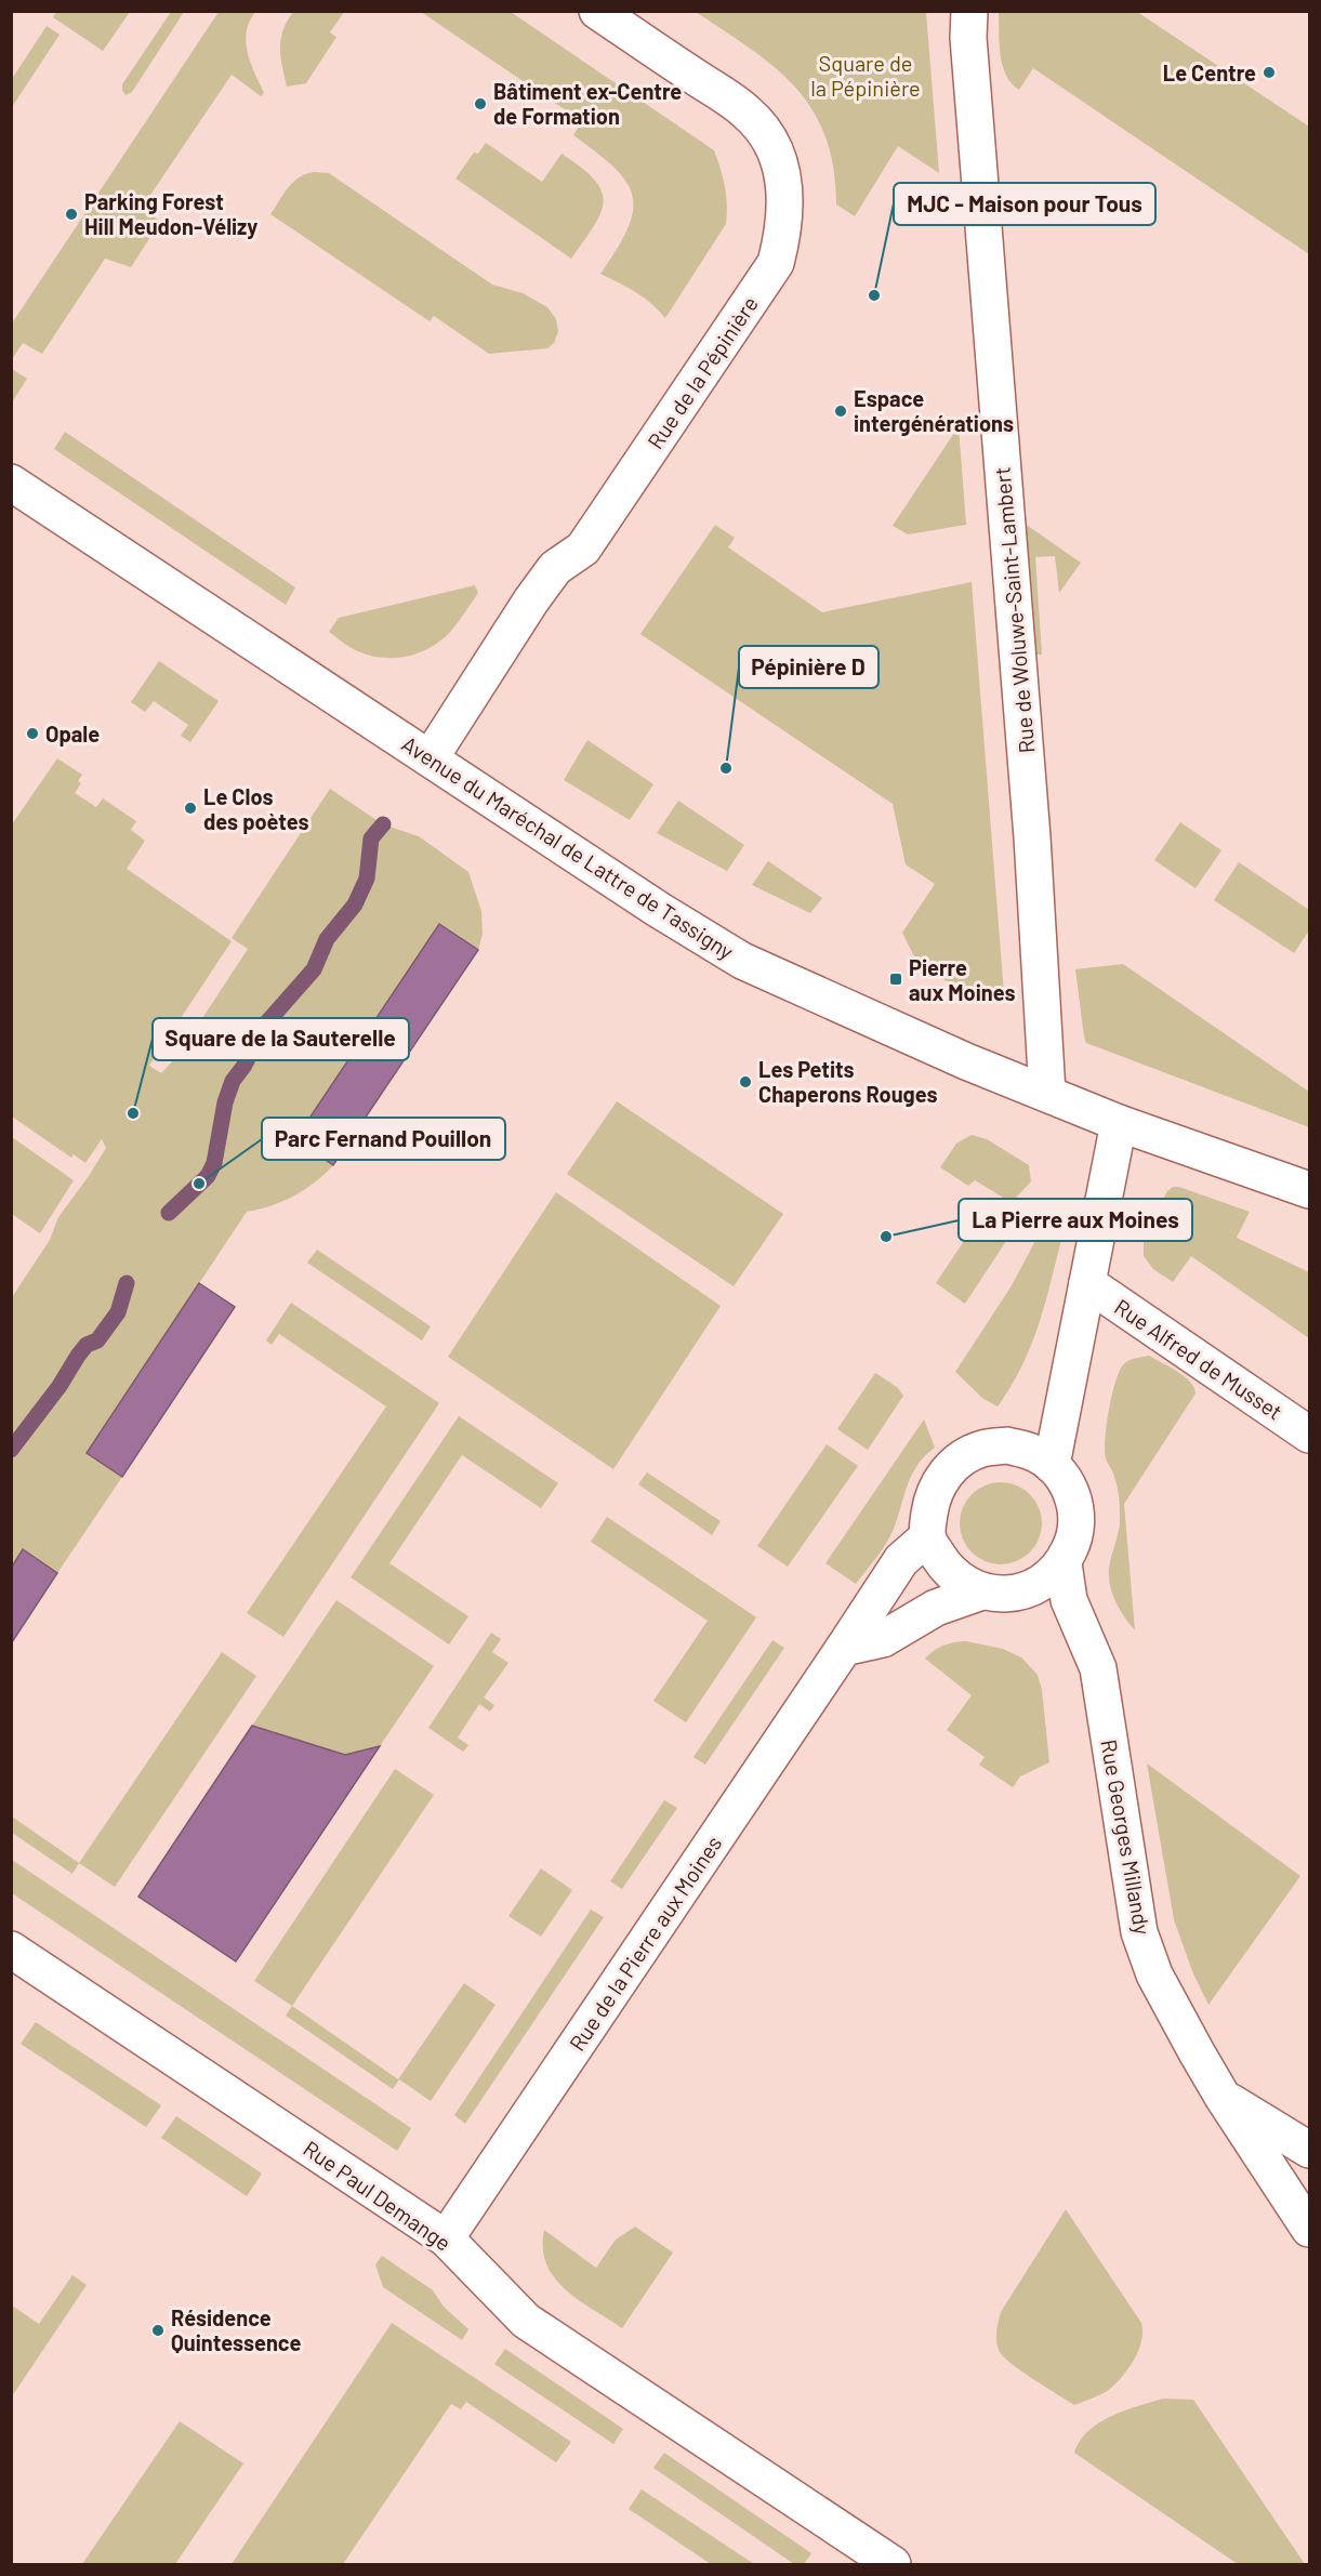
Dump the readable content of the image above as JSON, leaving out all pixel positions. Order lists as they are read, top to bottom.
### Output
{
  "streets": {
    "street": [
      "Rue de la Pépinière",
      "Rue de Woluwe-Saint-Lambert",
      "Avenue du Maréchal de Lattre de Tassigny",
      "Rue Alfred de Musset",
      "Rue Georges Millandy",
      "Rue de la Pierre aux Moines",
      "Rue Paul Demange"
    ]
  },
  "crossings": [
    ["Rue de la Pépinière", "Avenue du Maréchal de Lattre de Tassigny"],
    ["Rue de Woluwe-Saint-Lambert", "Avenue du Maréchal de Lattre de Tassigny"],
    ["Rue Georges Millandy", "Rue de la Pierre aux Moines"],
    ["Rue de la Pierre aux Moines", "Rue Paul Demange"]
  ],
  "parks": ["Square de la Pépinière"],
  "places": {
    "other": [
      "Le Centre",
      "Bâtiment ex-Centre de Formation",
      "Parking Forest Hill Meudon-Vélizy",
      "MJC - Maison pour Tous",
      "Espace intergénérations",
      "Opale",
      "Pépinière D",
      "Le Clos des poètes",
      "Les Petits Chaperons Rouges",
      "Square de la Sauterelle",
      "Parc Fernand Pouillon",
      "La Pierre aux Moines",
      "Résidence Quintessence"
    ],
    "transit": ["Pierre aux Moines"]
  }
}
